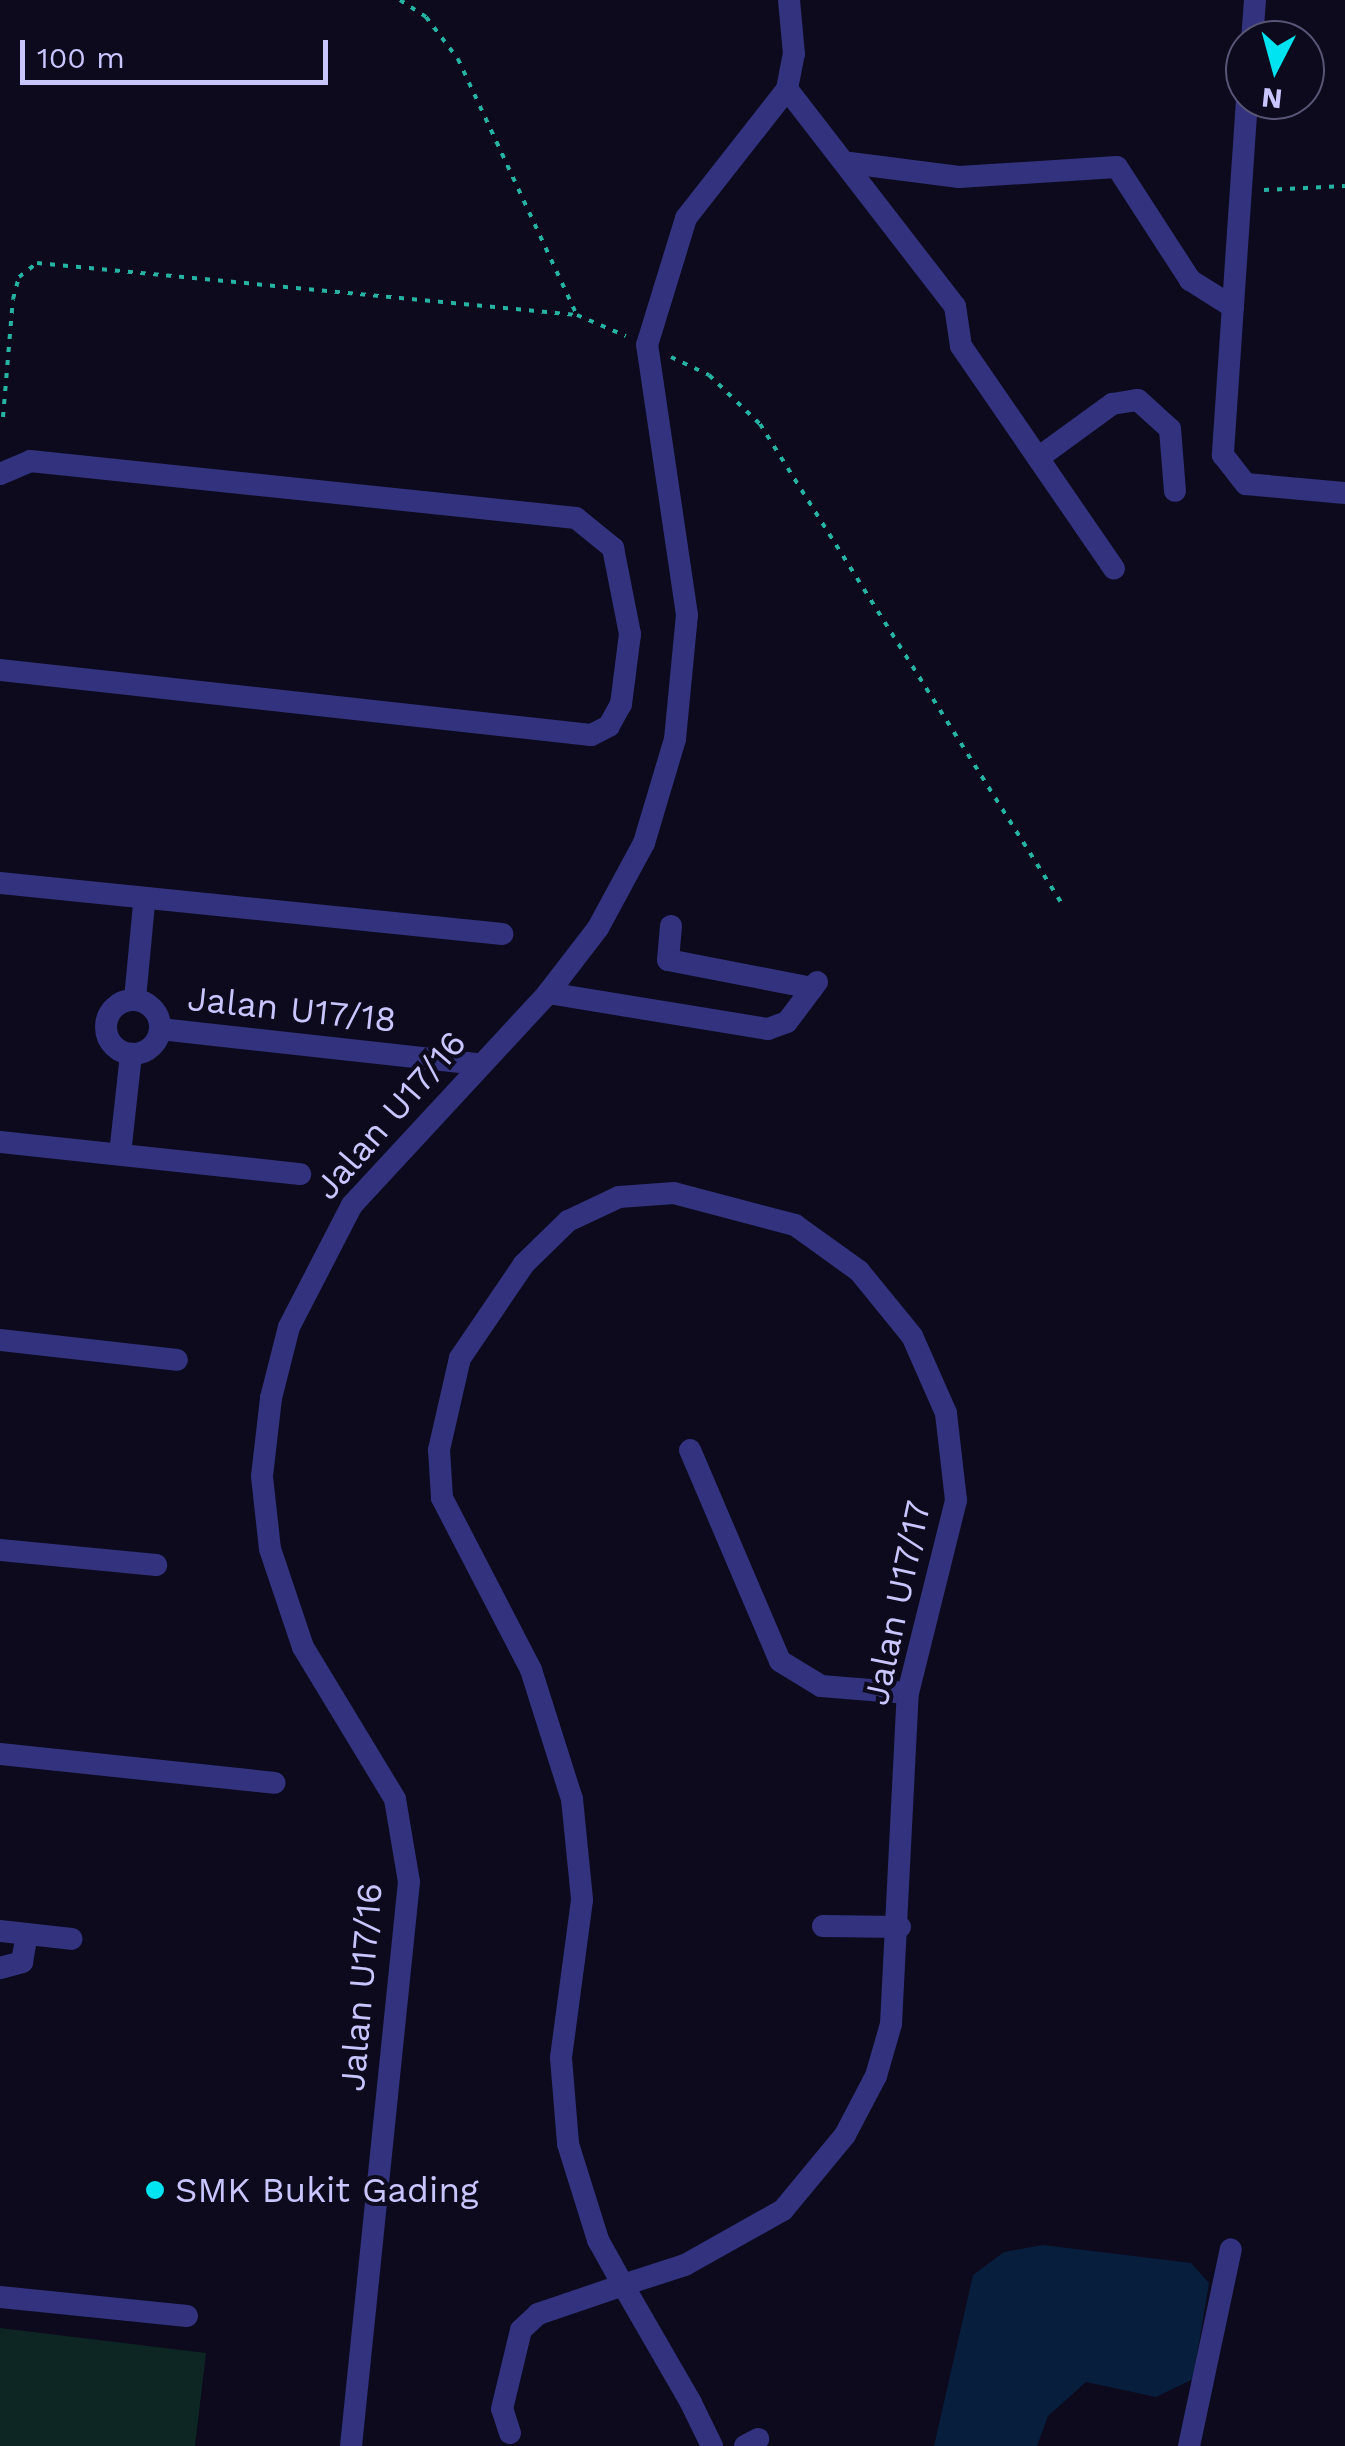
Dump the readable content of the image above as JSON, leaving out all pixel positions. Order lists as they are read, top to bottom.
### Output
{
  "streets": {
    "street": ["Jalan U17/18", "Jalan U17/16", "Jalan U17/17"]
  },
  "crossings": [
    ["Jalan U17/18", "Jalan U17/16"]
  ],
  "places": ["SMK Bukit Gading"],
  "scale_bar": "100 m",
  "north": "bottom"
}
